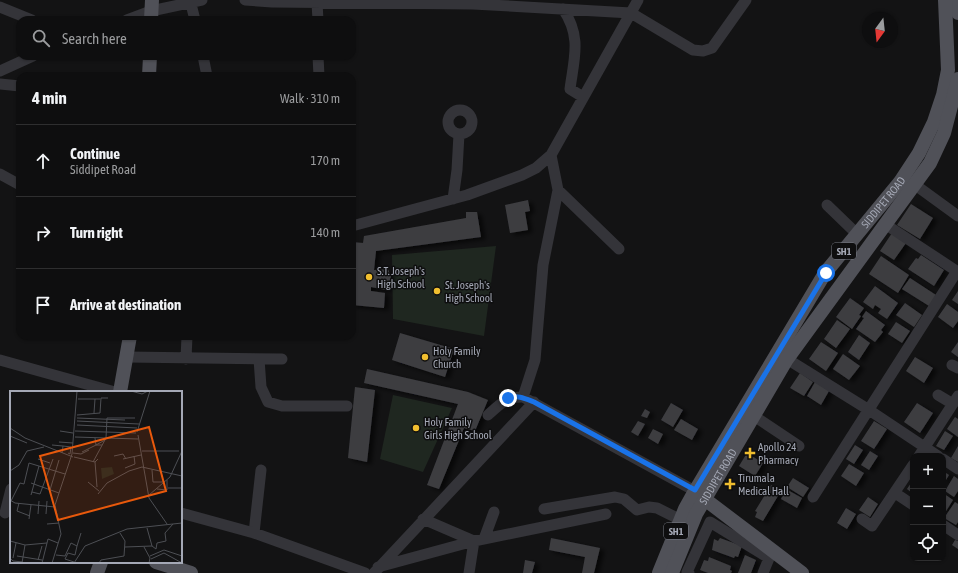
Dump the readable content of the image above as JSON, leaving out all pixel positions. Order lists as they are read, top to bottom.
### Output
{
  "streets": {
    "main road": ["SIDDIPET ROAD", "SH1"]
  },
  "places": {
    "other": [
      "S.T. Joseph's High School",
      "St. Joseph's High School",
      "Holy Family Church",
      "Holy Family Girls High School"
    ],
    "health": ["Apollo 24 Pharmacy", "Tirumala Medical Hall"]
  },
  "north": "bottom",
  "page": {
    "search": "Search here",
    "heading": ["4 min", "Walk · 310 m"],
    "list": [
      ["Continue", "Siddipet Road", "170 m"],
      ["Turn right", "140 m"],
      "Arrive at destination"
    ],
    "map_buttons": ["+", "−"]
  }
}
